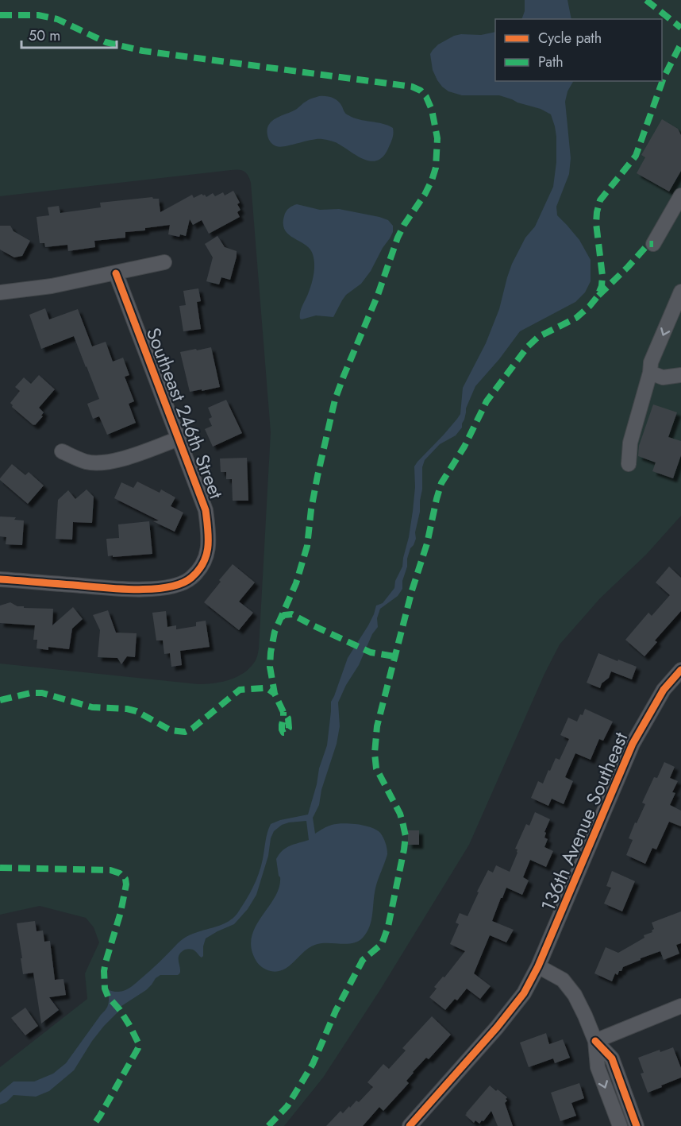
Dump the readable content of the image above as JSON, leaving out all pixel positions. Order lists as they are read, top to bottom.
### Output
{
  "streets": {
    "street": ["Southeast 246th Street", "136th Avenue Southeast"]
  },
  "legend": ["Cycle path", "Path"],
  "scale_bar": "50 m"
}
